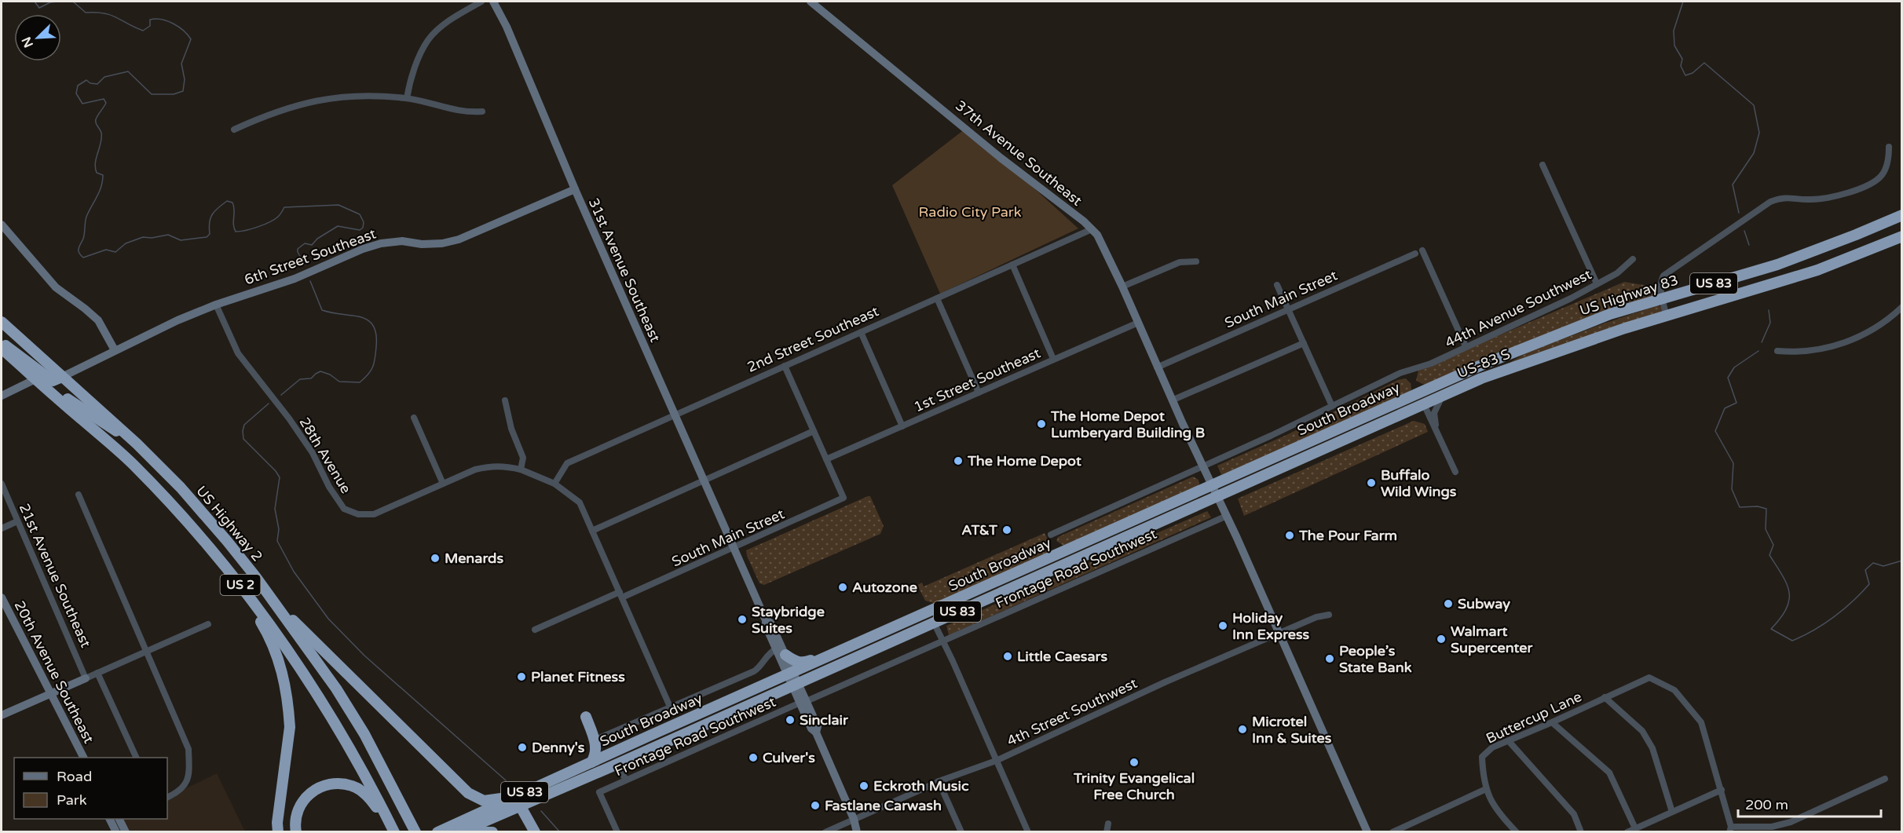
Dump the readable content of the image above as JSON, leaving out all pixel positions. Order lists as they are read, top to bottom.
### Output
{
  "streets": {
    "highway": [
      "US 83",
      "US Highway 83",
      "US-83 S",
      "South Broadway",
      "US Highway 2",
      "US 2"
    ],
    "street": [
      "37th Avenue Southeast",
      "6th Street Southeast",
      "31st Avenue Southeast",
      "South Main Street",
      "44th Avenue Southwest",
      "2nd Street Southeast",
      "1st Street Southeast",
      "28th Avenue",
      "Frontage Road Southwest",
      "21st Avenue Southeast",
      "20th Avenue Southeast",
      "4th Street Southwest",
      "Buttercup Lane"
    ]
  },
  "crossings": [
    ["37th Avenue Southeast", "South Main Street"],
    ["37th Avenue Southeast", "2nd Street Southeast"],
    ["37th Avenue Southeast", "1st Street Southeast"],
    ["37th Avenue Southeast", "South Broadway"],
    ["37th Avenue Southeast", "Frontage Road Southwest"],
    ["37th Avenue Southeast", "4th Street Southwest"],
    ["6th Street Southeast", "31st Avenue Southeast"],
    ["6th Street Southeast", "28th Avenue"],
    ["6th Street Southeast", "US Highway 2"],
    ["31st Avenue Southeast", "South Main Street"],
    ["31st Avenue Southeast", "2nd Street Southeast"],
    ["31st Avenue Southeast", "South Broadway"],
    ["31st Avenue Southeast", "Frontage Road Southwest"],
    ["31st Avenue Southeast", "4th Street Southwest"],
    ["US 83", "US Highway 83"],
    ["US 83", "US-83 S"],
    ["US 83", "South Broadway"],
    ["South Main Street", "1st Street Southeast"],
    ["South Main Street", "28th Avenue"],
    ["2nd Street Southeast", "28th Avenue"],
    ["US-83 S", "South Broadway"]
  ],
  "parks": ["Radio City Park"],
  "places": [
    "The Home Depot Lumberyard Building B",
    "The Home Depot",
    "Buffalo Wild Wings",
    "AT&T",
    "The Pour Farm",
    "Menards",
    "Autozone",
    "Subway",
    "Staybridge Suites",
    "Holiday Inn Express",
    "Walmart Supercenter",
    "Little Caesars",
    "People’s State Bank",
    "Planet Fitness",
    "Sinclair",
    "Microtel Inn & Suites",
    "Denny's",
    "Culver's",
    "Trinity Evangelical Free Church",
    "Eckroth Music",
    "Fastlane Carwash"
  ],
  "legend": ["Road", "Park"],
  "scale_bar": "200 m",
  "north": "bottom left"
}
